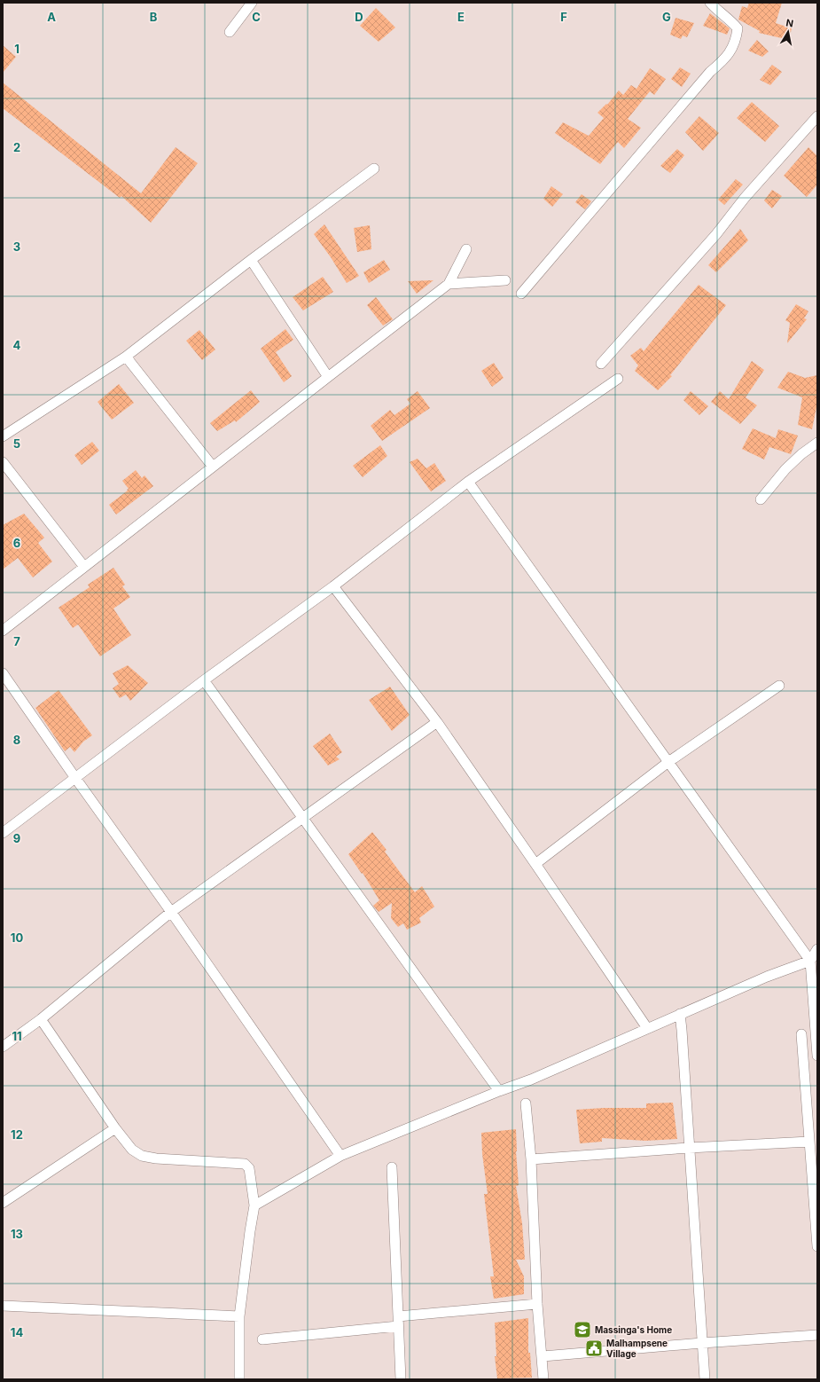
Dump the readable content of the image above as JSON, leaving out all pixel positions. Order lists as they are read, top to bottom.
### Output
{
  "places": {
    "school or university": ["Massinga's Home"],
    "public building": ["Malhampsene Village"]
  },
  "north": "top",
  "grid": {
    "columns": [
      "A",
      "B",
      "C",
      "D",
      "E",
      "F",
      "G"
    ],
    "rows": [
      "1",
      "2",
      "3",
      "4",
      "5",
      "6",
      "7",
      "8",
      "9",
      "10",
      "11",
      "12",
      "13",
      "14"
    ]
  }
}
